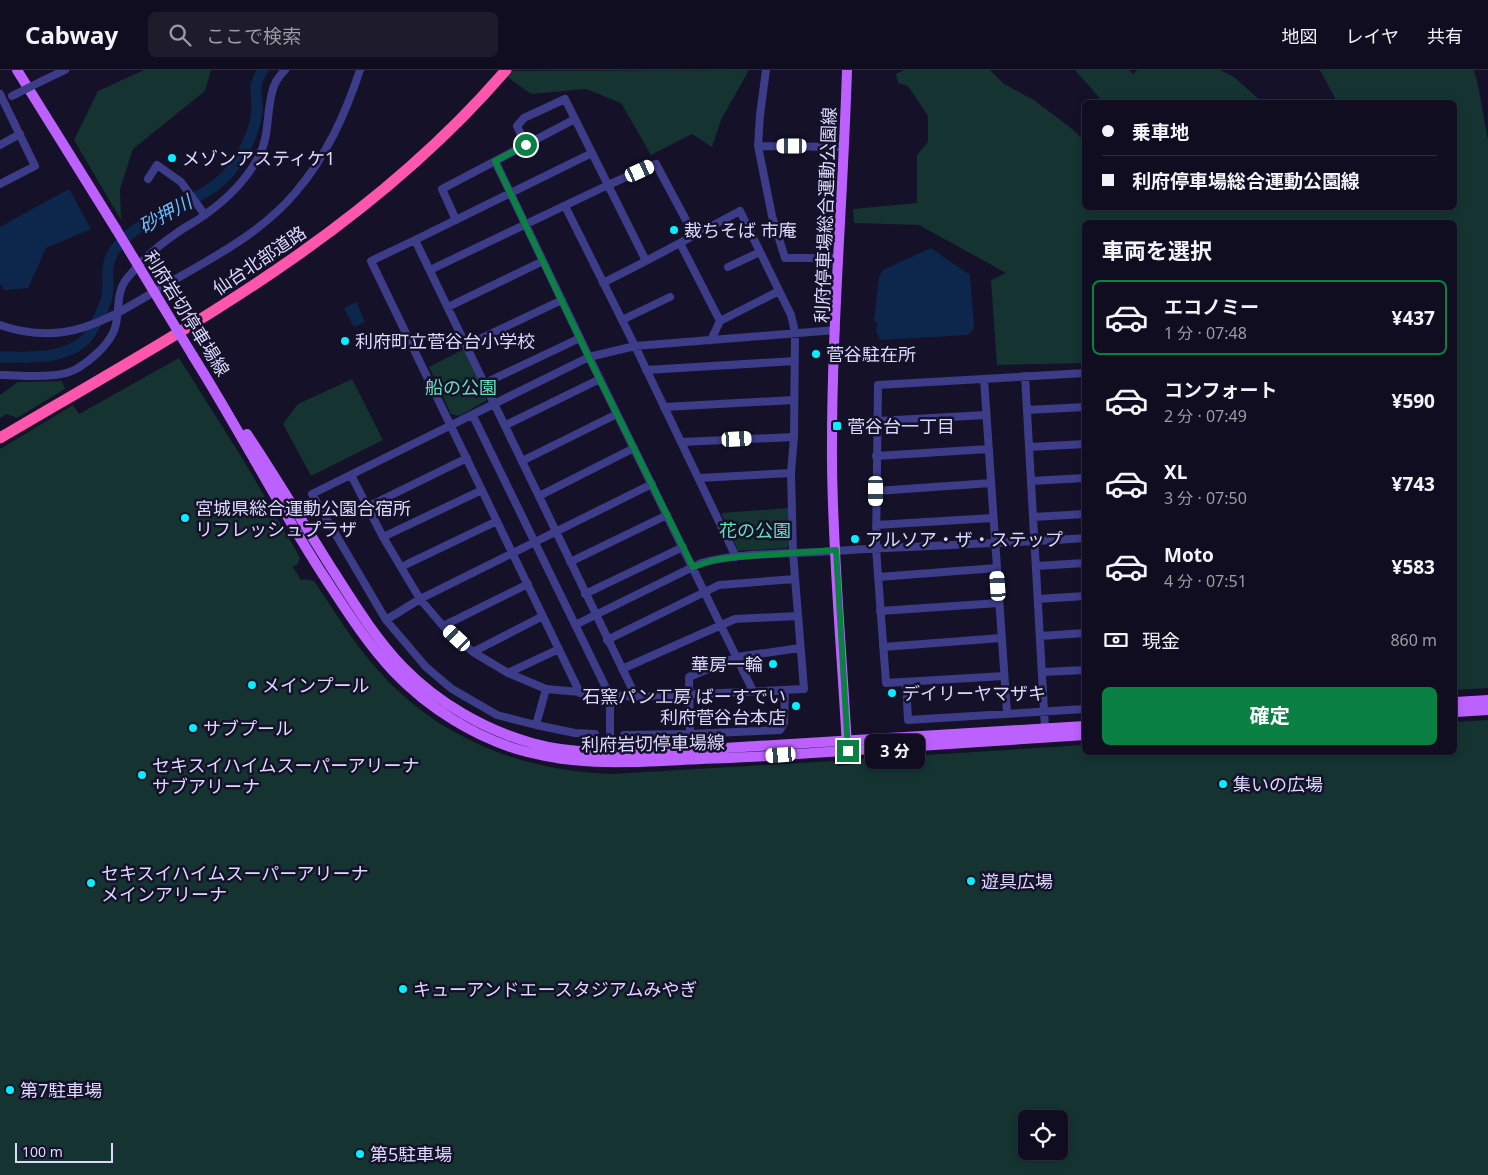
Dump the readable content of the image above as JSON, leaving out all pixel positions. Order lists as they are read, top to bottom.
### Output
{
  "streets": {
    "highway": ["仙台北部道路"],
    "main road": ["利府停車場総合運動公園線", "利府岩切停車場線"]
  },
  "crossings": [
    ["利府停車場総合運動公園線", "利府岩切停車場線"]
  ],
  "water": ["砂押川"],
  "parks": ["船の公園", "花の公園"],
  "places": {
    "other": [
      "メゾンアスティケ1",
      "裁ちそば 市庵",
      "利府町立菅谷台小学校",
      "菅谷駐在所",
      "宮城県総合運動公園合宿所 リフレッシュプラザ",
      "アルソア・ザ・ステップ",
      "華房一輪",
      "メインプール",
      "デイリーヤマザキ",
      "石窯パン工房 ばーすでい 利府菅谷台本店",
      "サブプール",
      "セキスイハイムスーパーアリーナ サブアリーナ",
      "集いの広場",
      "遊具広場",
      "セキスイハイムスーパーアリーナ メインアリーナ",
      "キューアンドエースタジアムみやぎ",
      "第7駐車場",
      "第5駐車場"
    ],
    "transit": ["菅谷台一丁目"]
  },
  "scale_bar": "100 m",
  "page": {
    "header": "Cabway",
    "search": "ここで検索",
    "nav": ["地図", "レイヤ", "共有"],
    "banner": ["乗車地", "利府停車場総合運動公園線"],
    "heading": "車両を選択",
    "list": [
      {
        "name": "エコノミー",
        "note": "1 分 · 07:48",
        "value": "¥437"
      },
      {
        "name": "コンフォート",
        "note": "2 分 · 07:49",
        "value": "¥590"
      },
      {
        "name": "XL",
        "note": "3 分 · 07:50",
        "value": "¥743"
      },
      {
        "name": "Moto",
        "note": "4 分 · 07:51",
        "value": "¥583"
      }
    ],
    "pay": ["現金", "860 m"],
    "buttons": "確定",
    "bubble": "3 分",
    "scale": "100 m"
  }
}
